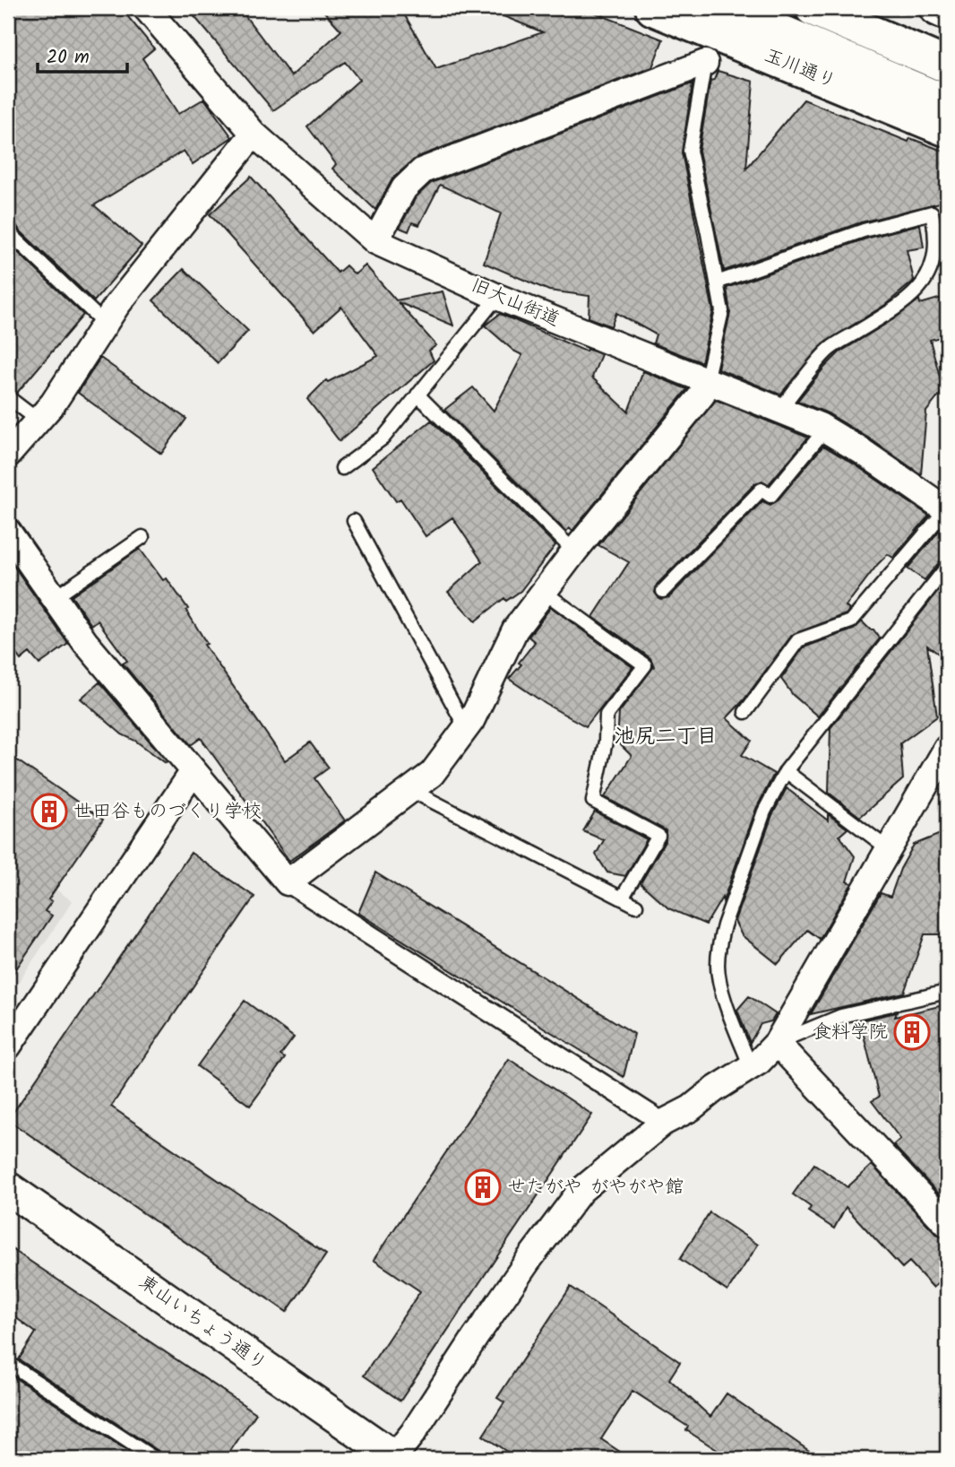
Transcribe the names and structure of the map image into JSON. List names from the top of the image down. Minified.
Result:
{"streets":{"highway":["玉川通り"],"street":["旧大山街道","東山いちょう通り"]},"districts":["池尻二丁目"],"places":{"building":["世田谷ものづくり学校","食料学院","せたがや がやがや館"]},"scale_bar":"20 m"}
